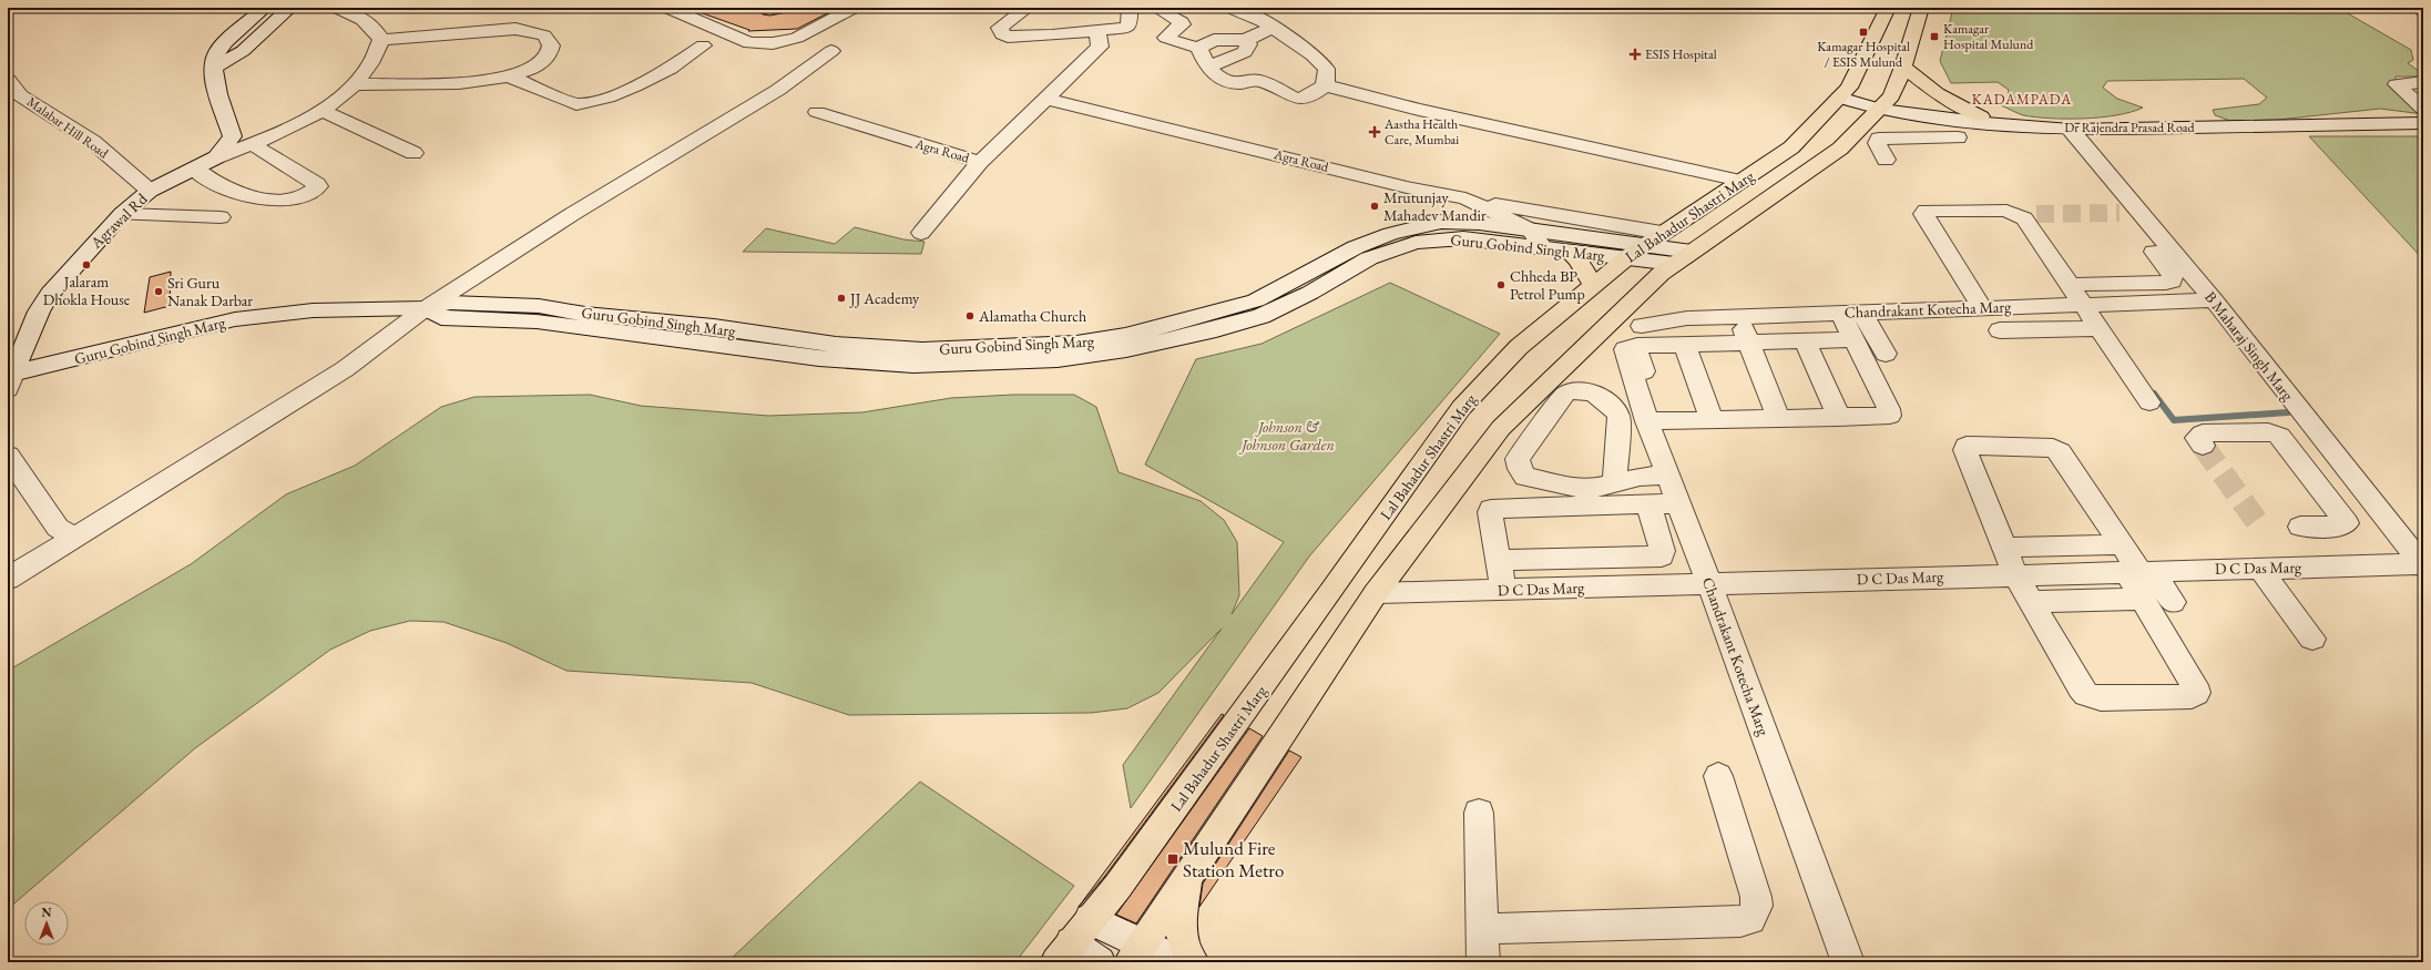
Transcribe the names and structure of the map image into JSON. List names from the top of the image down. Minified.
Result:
{"streets":{"main road":["Lal Bahadur Shastri Marg"],"street":["Malabar Hill Road","Dr Rajendra Prasad Road","Agra Road","Agrawal Rd","Guru Gobind Singh Marg","Chandrakant Kotecha Marg","B Maharaj Singh Marg","D C Das Marg"]},"crossings":[["Malabar Hill Road","Agrawal Rd"],["Dr Rajendra Prasad Road","Lal Bahadur Shastri Marg"],["Dr Rajendra Prasad Road","B Maharaj Singh Marg"],["Agra Road","Guru Gobind Singh Marg"],["Lal Bahadur Shastri Marg","Guru Gobind Singh Marg"],["Lal Bahadur Shastri Marg","D C Das Marg"],["Agrawal Rd","Guru Gobind Singh Marg"],["Chandrakant Kotecha Marg","B Maharaj Singh Marg"],["Chandrakant Kotecha Marg","D C Das Marg"],["B Maharaj Singh Marg","D C Das Marg"]],"districts":["KADAMPADA"],"parks":["Johnson & Johnson Garden"],"places":{"transit":["Kamagar Hospital / ESIS Mulund","Kamagar Hospital Mulund","Mulund Fire Station Metro"],"health":["ESIS Hospital","Aastha Health Care, Mumbai"],"other":["Mrutunjay Mahadev Mandir","Jalaram Dhokla House","Chheda BP Petrol Pump","Sri Guru Nanak Darbar","JJ Academy","Alamatha Church"]},"north":"top"}
